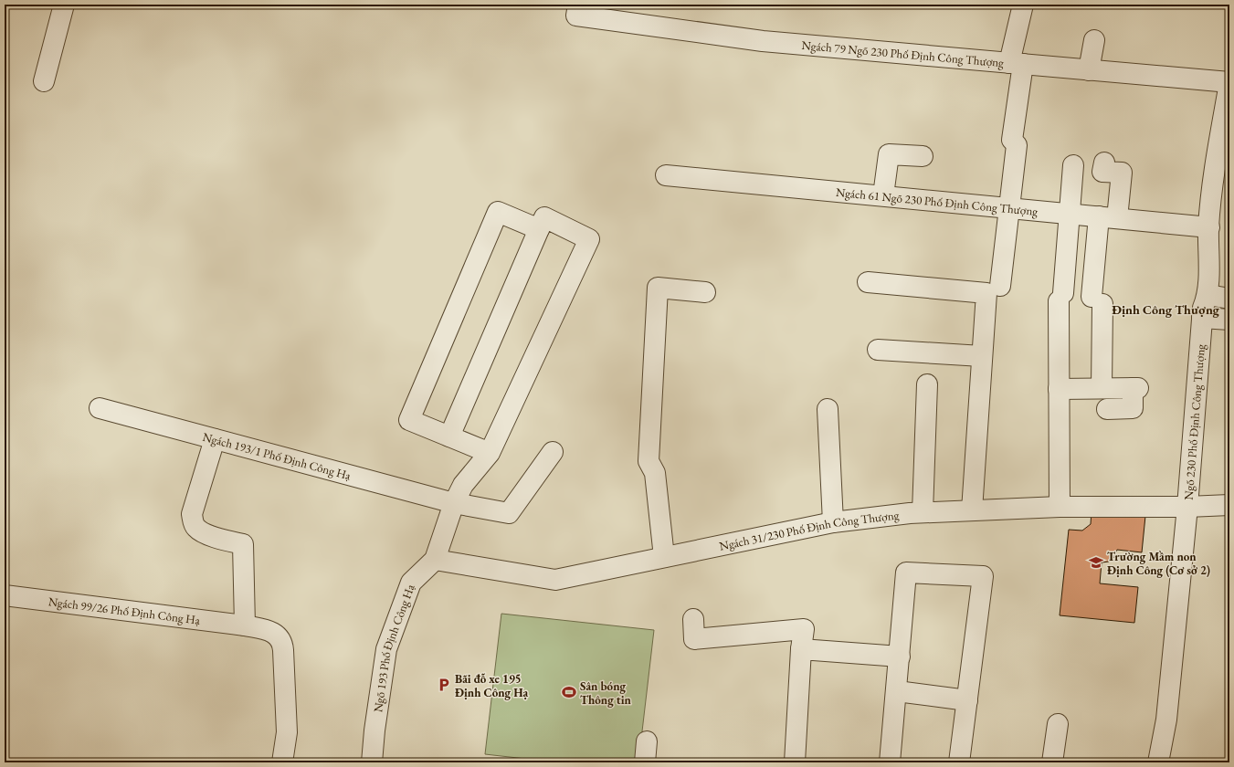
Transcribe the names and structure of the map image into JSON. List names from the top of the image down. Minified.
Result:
{"streets":{"street":["Ngách 79 Ngõ 230 Phố Định Công Thượng","Ngách 61 Ngõ 230 Phố Định Công Thượng","Ngõ 230 Phố Định Công Thượng","Ngách 193/1 Phố Định Công Hạ","Ngách 31/230 Phố Định Công Thượng","Ngách 99/26 Phố Định Công Hạ","Ngõ 193 Phố Định Công Hạ"]},"crossings":[["Ngách 79 Ngõ 230 Phố Định Công Thượng","Ngõ 230 Phố Định Công Thượng"],["Ngách 61 Ngõ 230 Phố Định Công Thượng","Ngõ 230 Phố Định Công Thượng"],["Ngõ 230 Phố Định Công Thượng","Ngách 31/230 Phố Định Công Thượng"],["Ngách 193/1 Phố Định Công Hạ","Ngõ 193 Phố Định Công Hạ"],["Ngách 31/230 Phố Định Công Thượng","Ngõ 193 Phố Định Công Hạ"]],"districts":["Định Công Thượng"],"places":{"school or university":["Trường Mầm non Định Công (Cơ sở 2)"],"parking":["Bãi đỗ xe 195 Định Công Hạ"],"sports":["Sân bóng Thông tin"]}}
